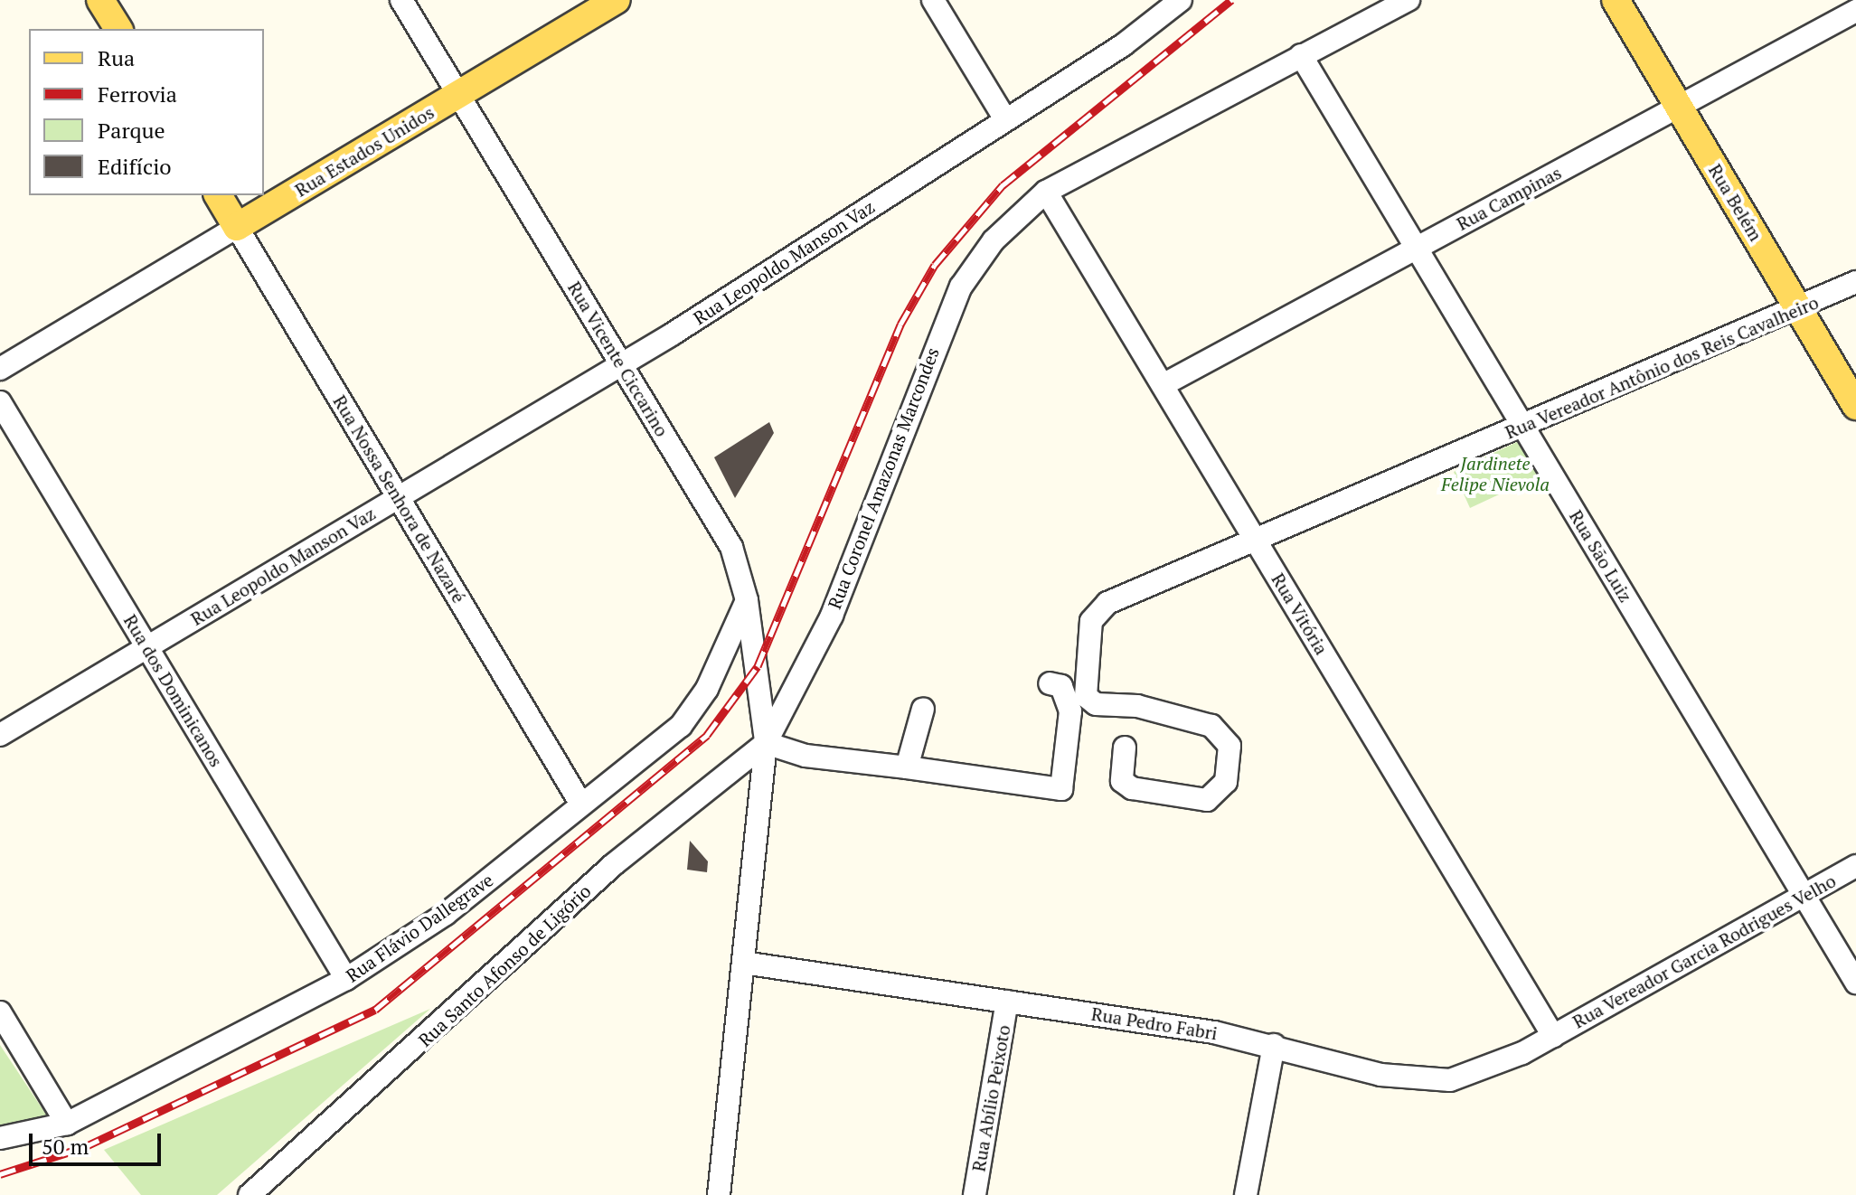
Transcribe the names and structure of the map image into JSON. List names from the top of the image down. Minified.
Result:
{"streets":{"main road":["Rua Estados Unidos","Rua Belém","Rua Nossa Senhora de Nazaré"],"street":["Rua Campinas","Rua Leopoldo Manson Vaz","Rua Vicente Ciccarino","Rua Vereador Antônio dos Reis Cavalheiro","Rua Coronel Amazonas Marcondes","Rua São Luiz","Rua Vitória","Rua dos Dominicanos","Rua Flávio Dallegrave","Rua Vereador Garcia Rodrigues Velho","Rua Santo Afonso de Ligório","Rua Pedro Fabri","Rua Abílio Peixoto"]},"crossings":[["Rua Estados Unidos","Rua Vicente Ciccarino"],["Rua Estados Unidos","Rua Nossa Senhora de Nazaré"],["Rua Campinas","Rua Belém"],["Rua Campinas","Rua São Luiz"],["Rua Campinas","Rua Vitória"],["Rua Belém","Rua Vereador Antônio dos Reis Cavalheiro"],["Rua Leopoldo Manson Vaz","Rua Vicente Ciccarino"],["Rua Leopoldo Manson Vaz","Rua Nossa Senhora de Nazaré"],["Rua Leopoldo Manson Vaz","Rua dos Dominicanos"],["Rua Vicente Ciccarino","Rua Coronel Amazonas Marcondes"],["Rua Vicente Ciccarino","Rua Flávio Dallegrave"],["Rua Vicente Ciccarino","Rua Santo Afonso de Ligório"],["Rua Vereador Antônio dos Reis Cavalheiro","Rua São Luiz"],["Rua Vereador Antônio dos Reis Cavalheiro","Rua Vitória"],["Rua Coronel Amazonas Marcondes","Rua São Luiz"],["Rua Coronel Amazonas Marcondes","Rua Vitória"],["Rua Coronel Amazonas Marcondes","Rua Santo Afonso de Ligório"],["Rua Coronel Amazonas Marcondes","Rua Pedro Fabri"],["Rua Nossa Senhora de Nazaré","Rua Flávio Dallegrave"],["Rua São Luiz","Rua Vereador Garcia Rodrigues Velho"],["Rua Vitória","Rua Vereador Garcia Rodrigues Velho"],["Rua Vitória","Rua Pedro Fabri"],["Rua dos Dominicanos","Rua Flávio Dallegrave"],["Rua Vereador Garcia Rodrigues Velho","Rua Pedro Fabri"],["Rua Pedro Fabri","Rua Abílio Peixoto"]],"parks":["Jardinete Felipe Nievola"],"legend":["Rua","Ferrovia","Parque","Edifício"],"scale_bar":"50 m"}
